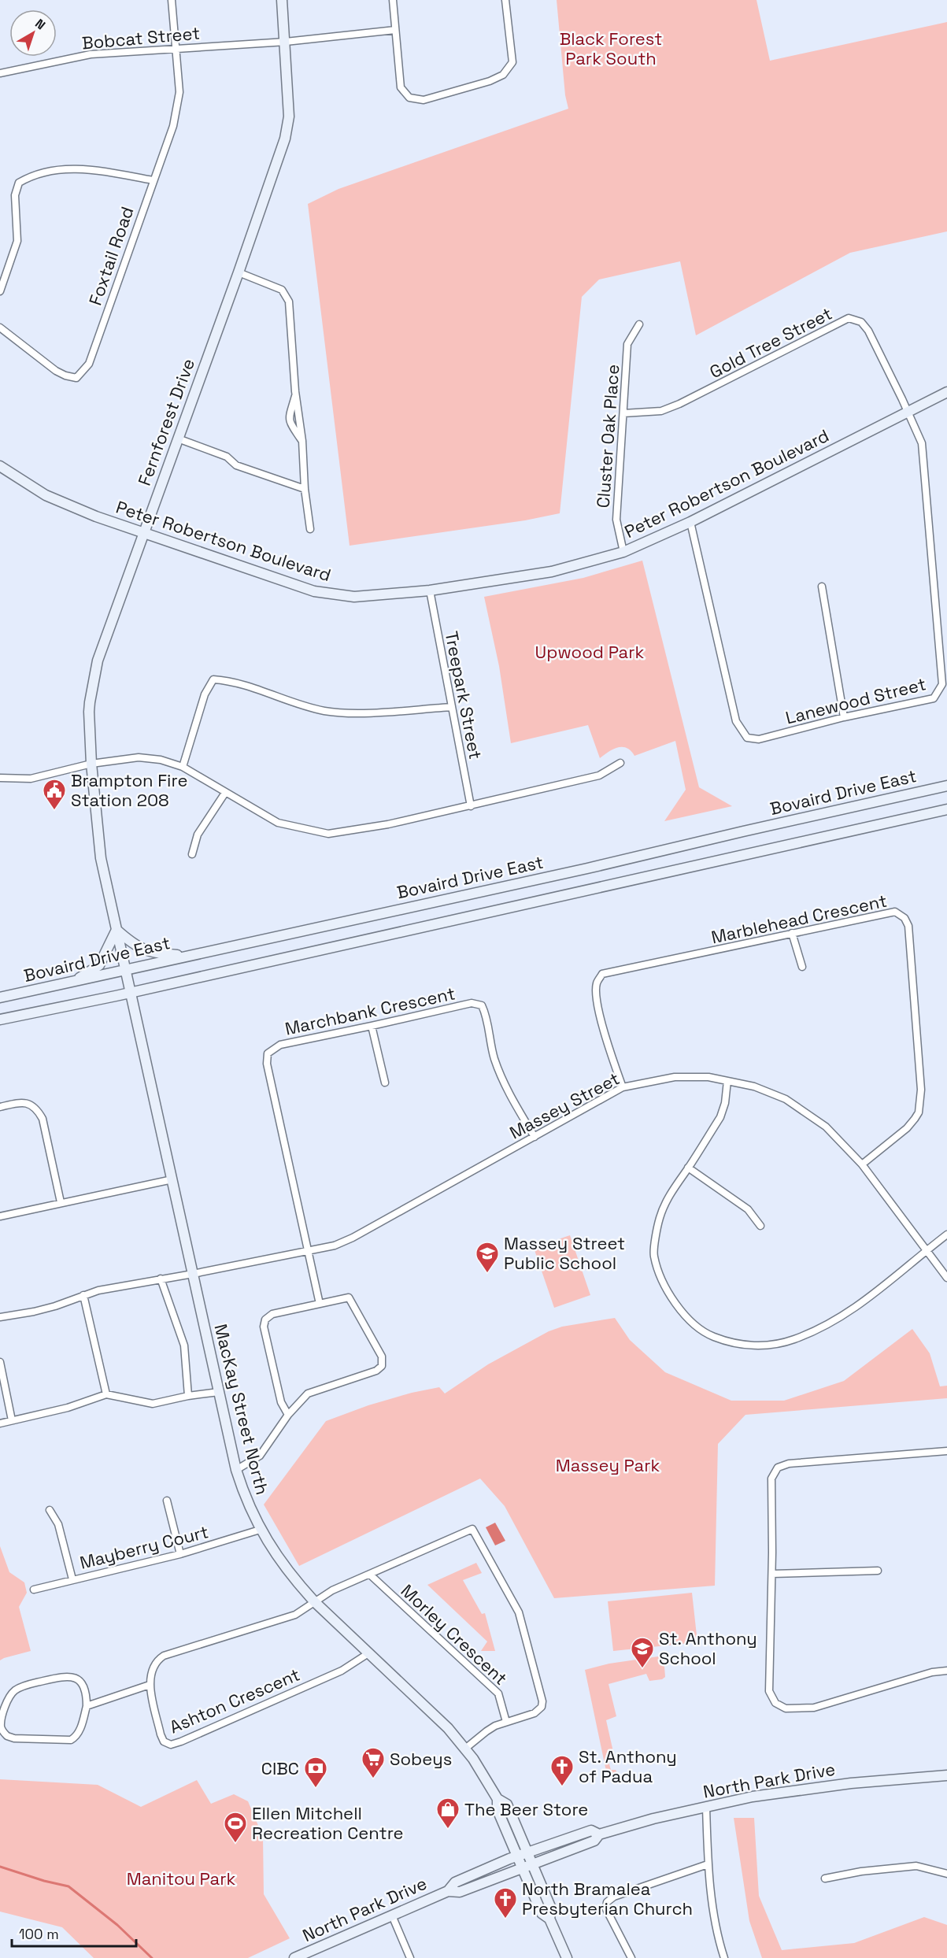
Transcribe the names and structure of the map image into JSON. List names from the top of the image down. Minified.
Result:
{"streets":{"street":["Bobcat Street","Foxtail Road","Gold Tree Street","Fernforest Drive","Cluster Oak Place","Peter Robertson Boulevard","Treepark Street","Lanewood Street","Bovaird Drive East","Marblehead Crescent","Marchbank Crescent","Massey Street","MacKay Street North","Mayberry Court","Morley Crescent","Ashton Crescent","North Park Drive"]},"crossings":[["Bobcat Street","Foxtail Road"],["Bobcat Street","Fernforest Drive"],["Gold Tree Street","Cluster Oak Place"],["Gold Tree Street","Peter Robertson Boulevard"],["Gold Tree Street","Lanewood Street"],["Fernforest Drive","Peter Robertson Boulevard"],["Fernforest Drive","Bovaird Drive East"],["Fernforest Drive","MacKay Street North"],["Cluster Oak Place","Peter Robertson Boulevard"],["Peter Robertson Boulevard","Treepark Street"],["Peter Robertson Boulevard","Lanewood Street"],["Bovaird Drive East","MacKay Street North"],["Marblehead Crescent","Massey Street"],["Marchbank Crescent","Massey Street"],["Massey Street","MacKay Street North"],["MacKay Street North","Mayberry Court"],["MacKay Street North","Morley Crescent"],["MacKay Street North","Ashton Crescent"],["MacKay Street North","North Park Drive"],["Morley Crescent","Ashton Crescent"]],"parks":["Black Forest Park South","Upwood Park","Massey Park","Manitou Park"],"places":{"public building":["Brampton Fire Station 208"],"school or university":["Massey Street Public School","St. Anthony School"],"supermarket":["Sobeys"],"church":["St. Anthony of Padua","North Bramalea Presbyterian Church"],"bank":["CIBC"],"shop":["The Beer Store"],"sports":["Ellen Mitchell Recreation Centre"]},"scale_bar":"100 m","north":"top right"}
